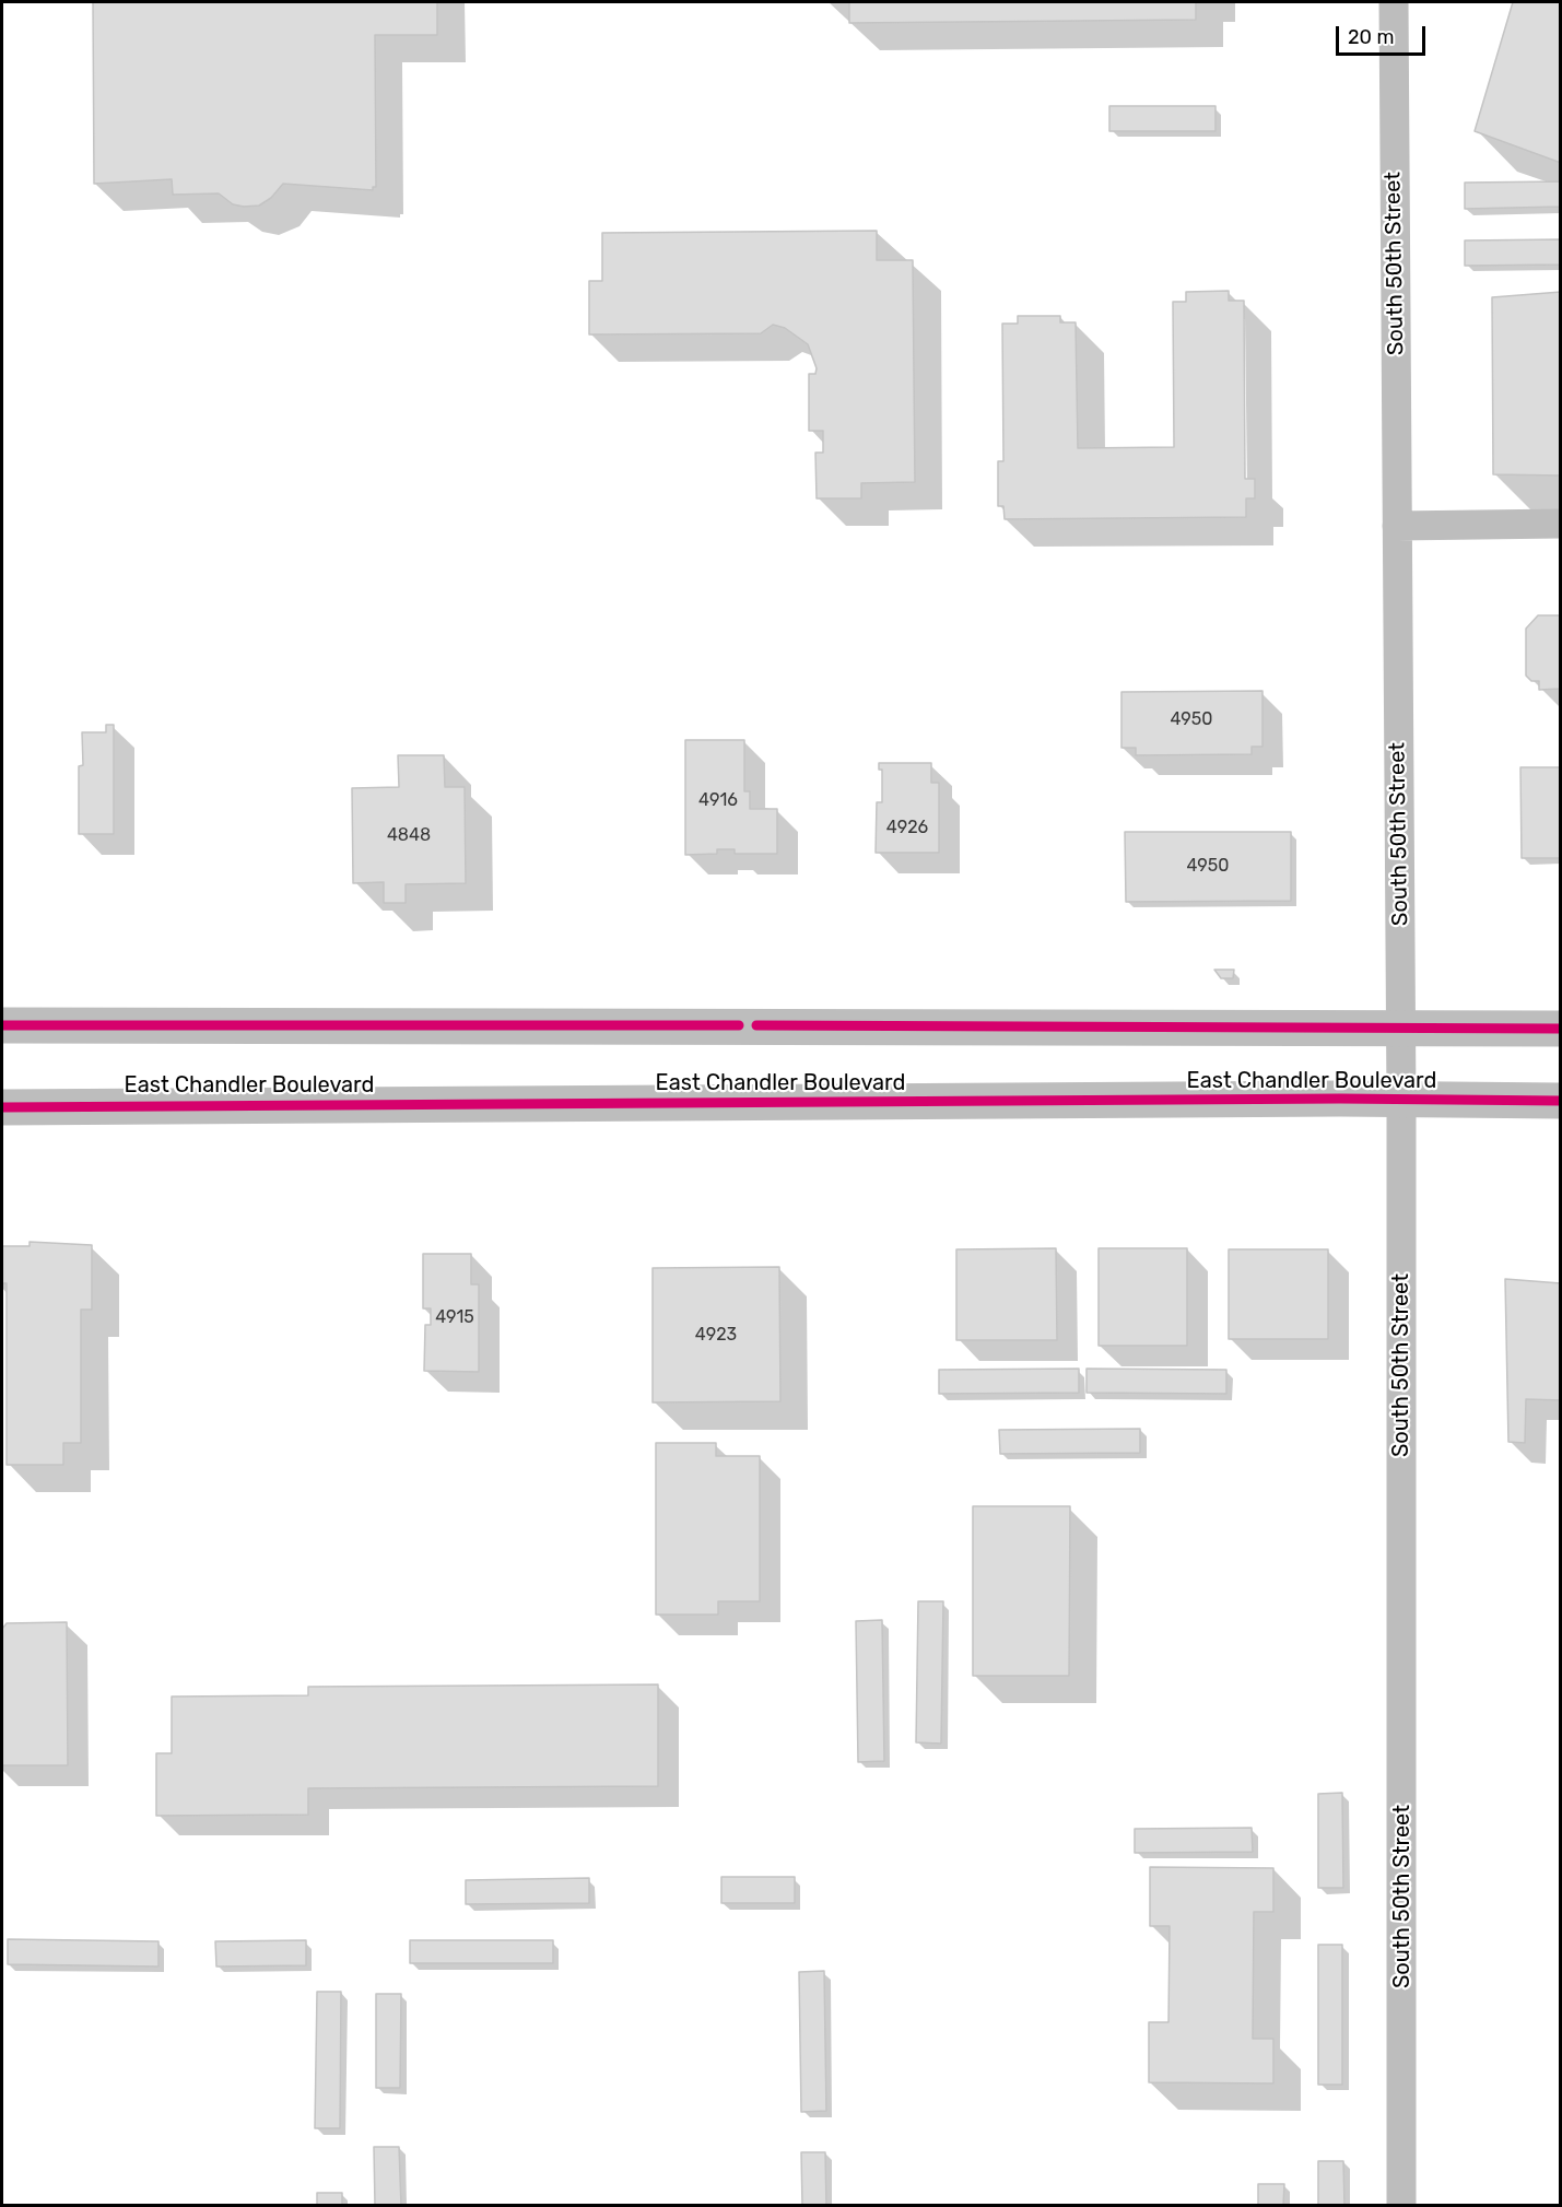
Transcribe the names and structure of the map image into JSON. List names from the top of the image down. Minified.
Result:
{"streets":{"main road":["East Chandler Boulevard"],"street":["South 50th Street"]},"crossings":[["South 50th Street","East Chandler Boulevard"]],"house_numbers":["4950","4916","4926","4848","4950","4915","4923"],"scale_bar":"20 m"}
